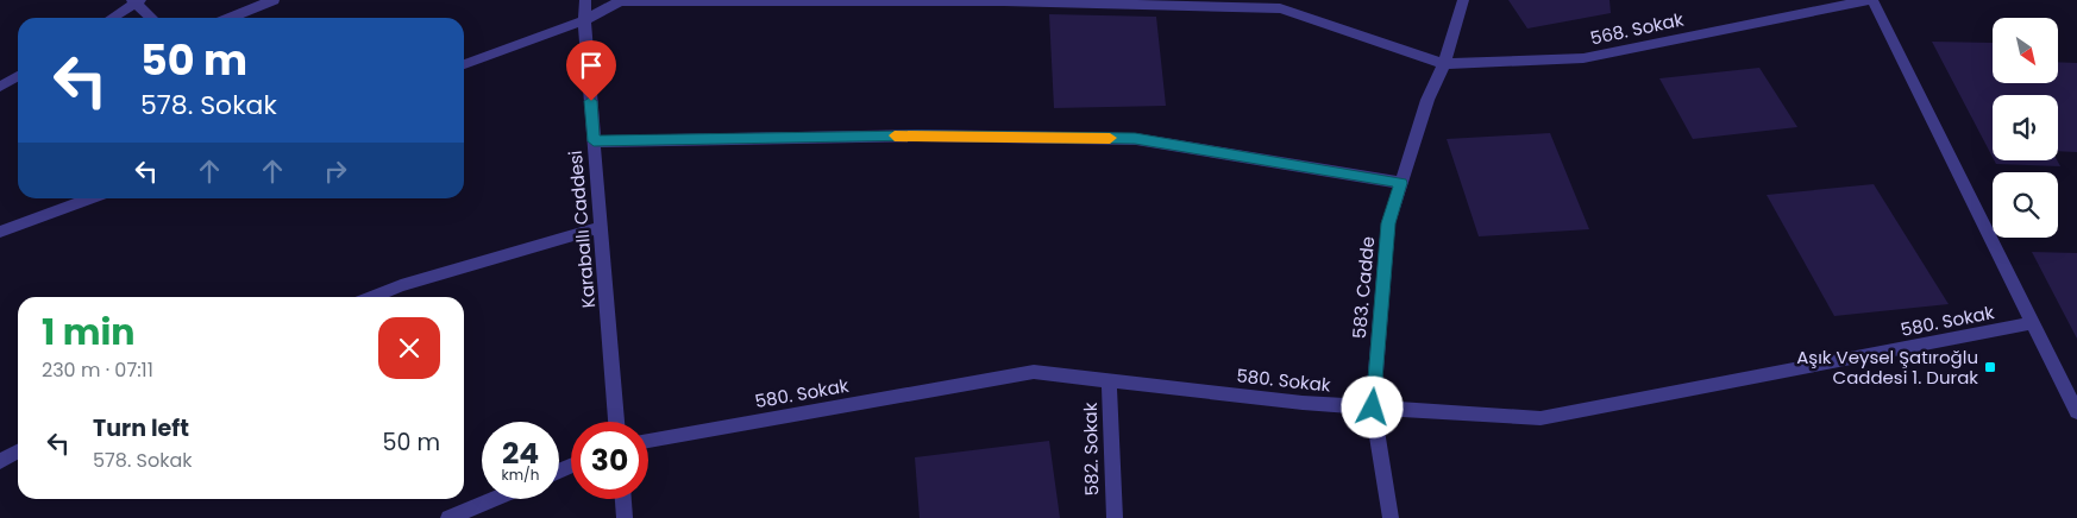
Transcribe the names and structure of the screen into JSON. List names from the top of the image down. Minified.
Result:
{"streets":{"street":["568. Sokak","Karaballı Caddesi","583. Cadde","580. Sokak","582. Sokak"]},"crossings":[["568. Sokak","583. Cadde"],["583. Cadde","580. Sokak"],["580. Sokak","582. Sokak"]],"places":{"transit":["Aşık Veysel Şatıroğlu Caddesi 1. Durak"]},"north":"bottom right","page":{"turn":["50 m","578. Sokak"],"heading":["1 min","230 m · 07:11"],"list":[{"name":"Turn left","note":"578. Sokak","value":"50 m"}],"speed":"24 km/h","limit":"30"}}
